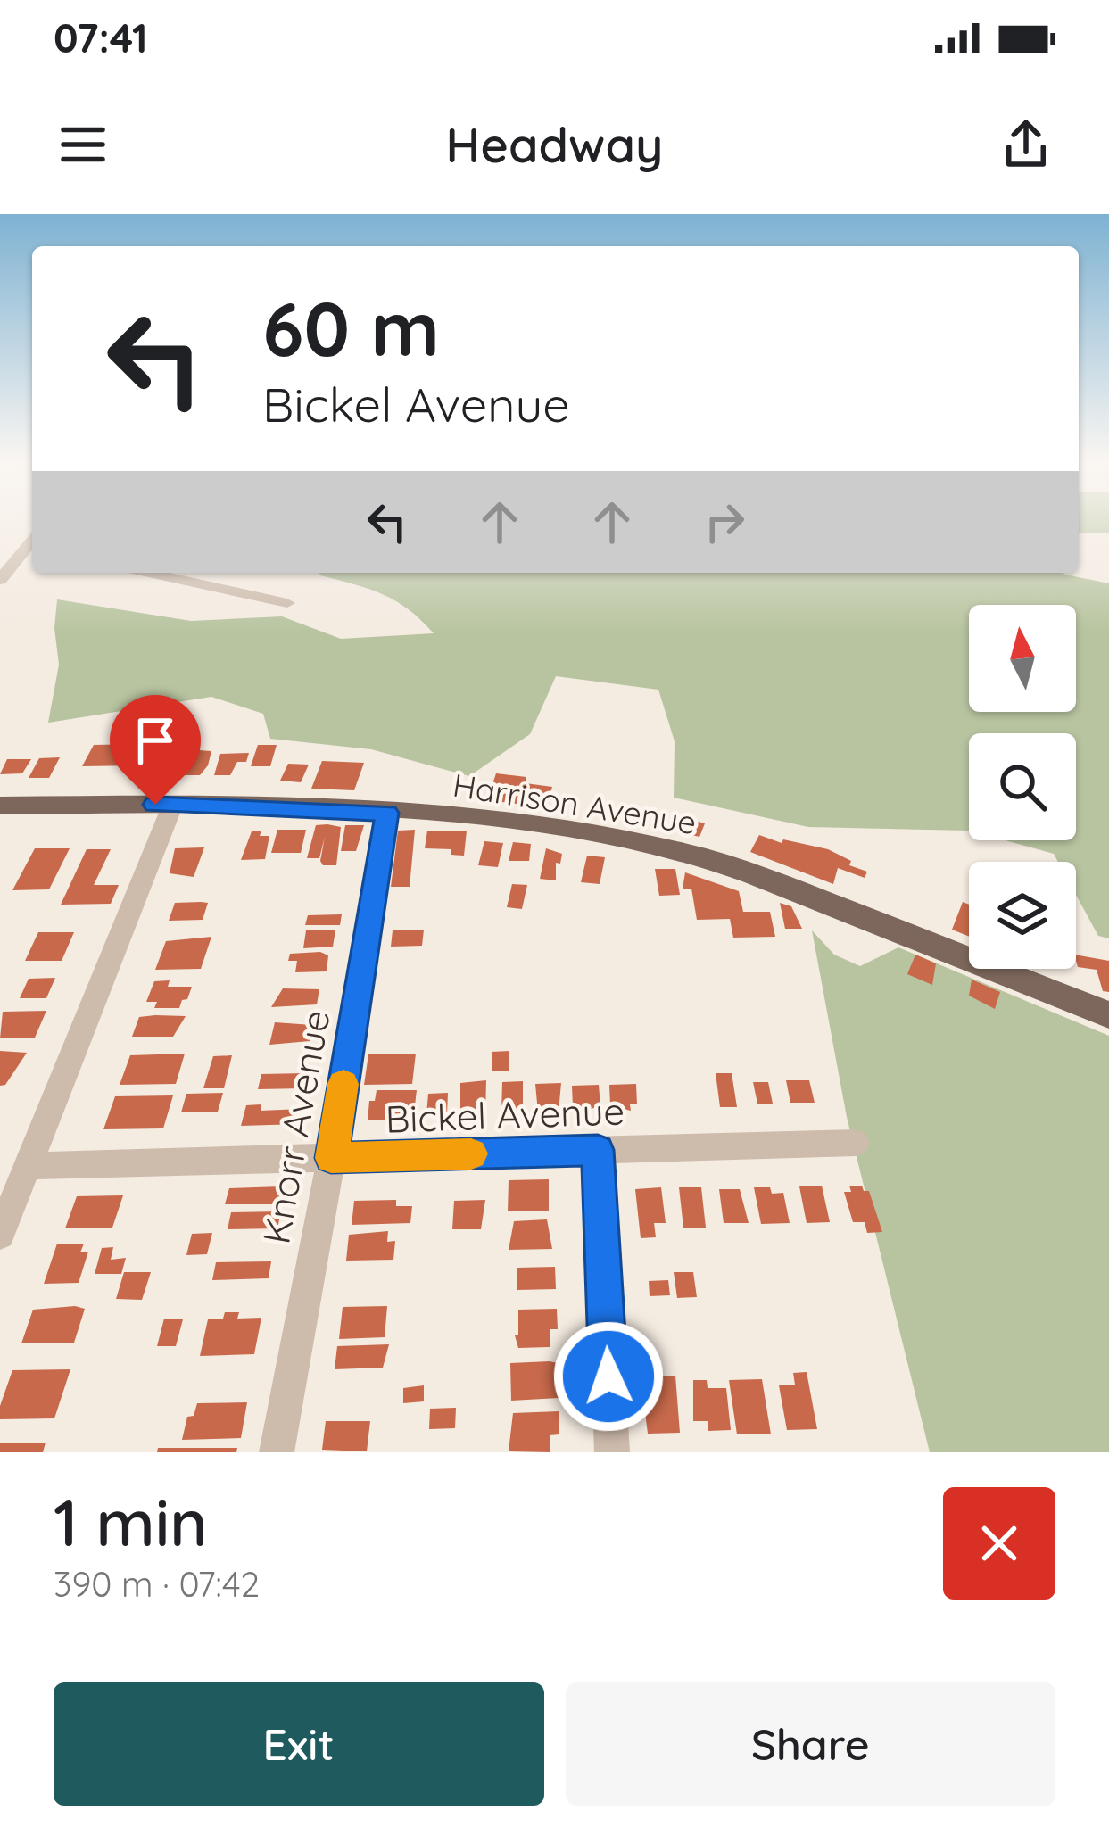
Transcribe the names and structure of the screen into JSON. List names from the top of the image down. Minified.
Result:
{"streets":{"main road":["Harrison Avenue"],"street":["Bickel Avenue","Knorr Avenue"]},"crossings":[["Harrison Avenue","Knorr Avenue"],["Bickel Avenue","Knorr Avenue"]],"north":"top","page":{"status":"07:41","header":"Headway","turn":["60 m","Bickel Avenue"],"heading":["1 min","390 m · 07:42"],"buttons":["Exit","Share"]}}
